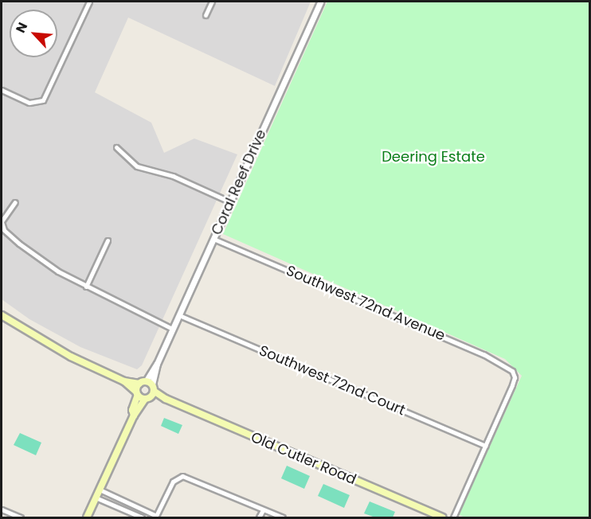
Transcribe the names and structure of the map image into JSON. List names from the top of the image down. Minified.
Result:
{"streets":{"main road":["Old Cutler Road"],"street":["Coral Reef Drive","Southwest 72nd Avenue","Southwest 72nd Court"]},"crossings":[["Coral Reef Drive","Southwest 72nd Avenue"],["Coral Reef Drive","Southwest 72nd Court"],["Coral Reef Drive","Old Cutler Road"],["Southwest 72nd Avenue","Southwest 72nd Court"]],"parks":["Deering Estate"],"north":"top left"}
